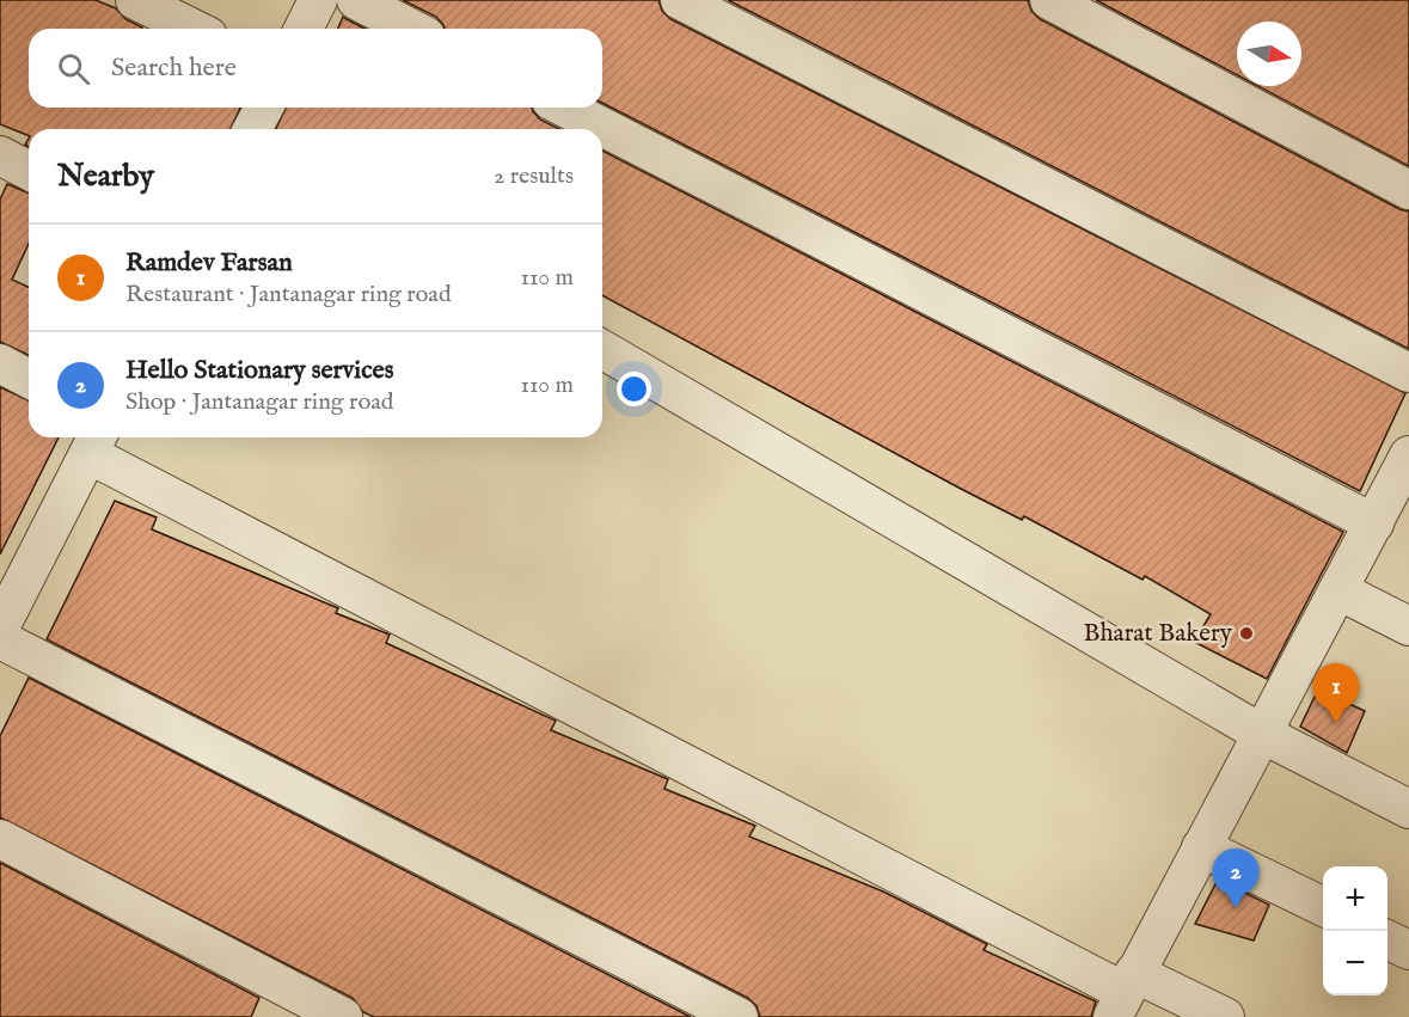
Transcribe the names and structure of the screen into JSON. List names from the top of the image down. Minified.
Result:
{"places":["Bharat Bakery"],"north":"right","page":{"search":"Search here","heading":["Nearby","2 results"],"list":[{"mark":"1","name":"Ramdev Farsan","note":"Restaurant · Jantanagar ring road","value":"110 m"},{"mark":"2","name":"Hello Stationary services","note":"Shop · Jantanagar ring road","value":"110 m"}],"pins":["1","2"],"map_buttons":["+","−"]}}
